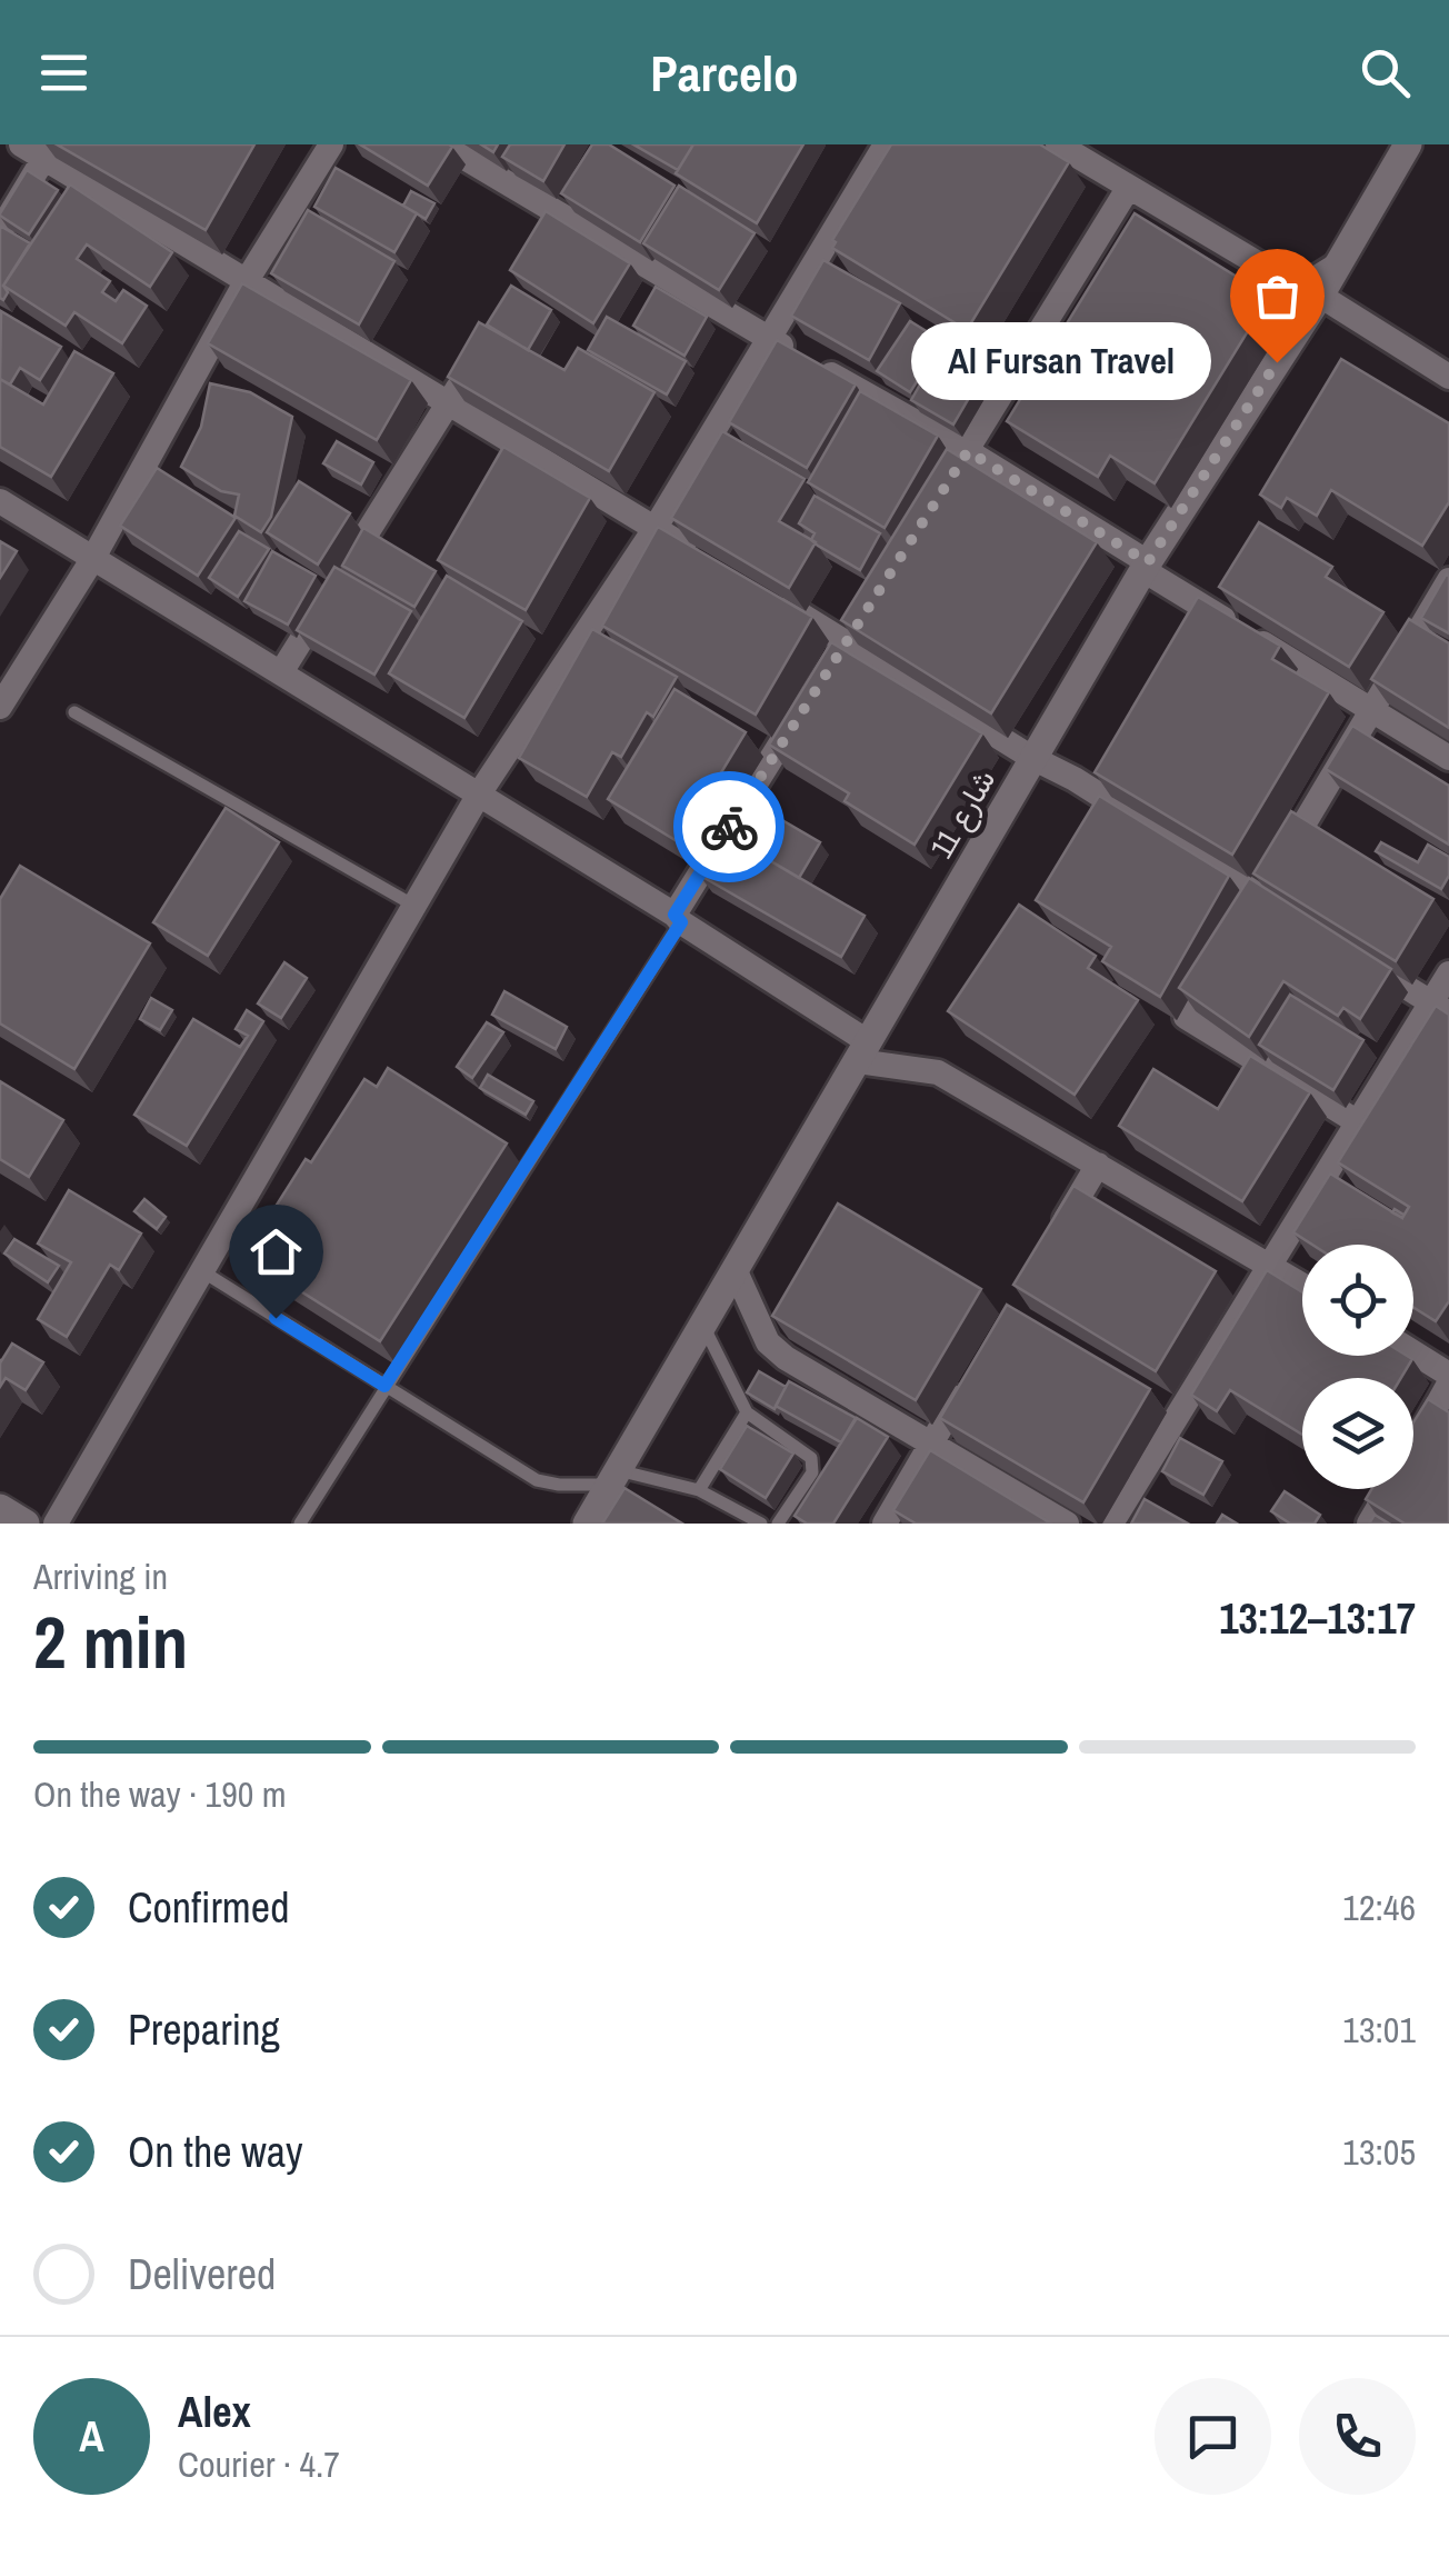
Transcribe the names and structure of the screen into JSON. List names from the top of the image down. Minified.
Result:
{"streets":{"street":["شارع 11"]},"places":["Al Fursan Travel"],"page":{"header":"Parcelo","bubble":"Al Fursan Travel","heading":["2 min","Arriving in","13:12–13:17"],"panel":["Alex","Courier · 4.7"],"bar":"On the way · 190 m","list":[["Confirmed","12:46"],["Preparing","13:01"],["On the way","13:05"],"Delivered"],"round":"A"}}
